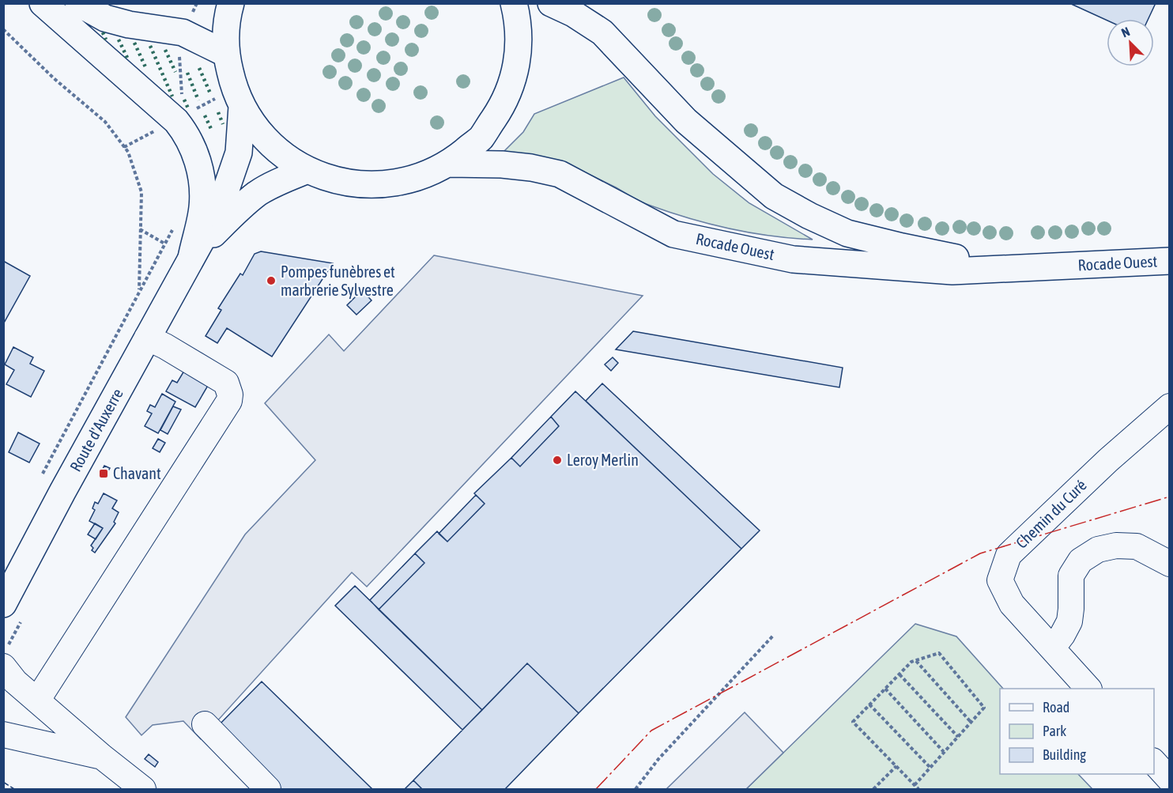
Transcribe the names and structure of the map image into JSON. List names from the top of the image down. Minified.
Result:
{"streets":{"main road":["Rocade Ouest","Route d'Auxerre"],"street":["Chemin du Curé"]},"places":{"other":["Pompes funèbres et marbrerie Sylvestre","Leroy Merlin"],"transit":["Chavant"]},"legend":["Road","Park","Building"],"north":"top left"}
